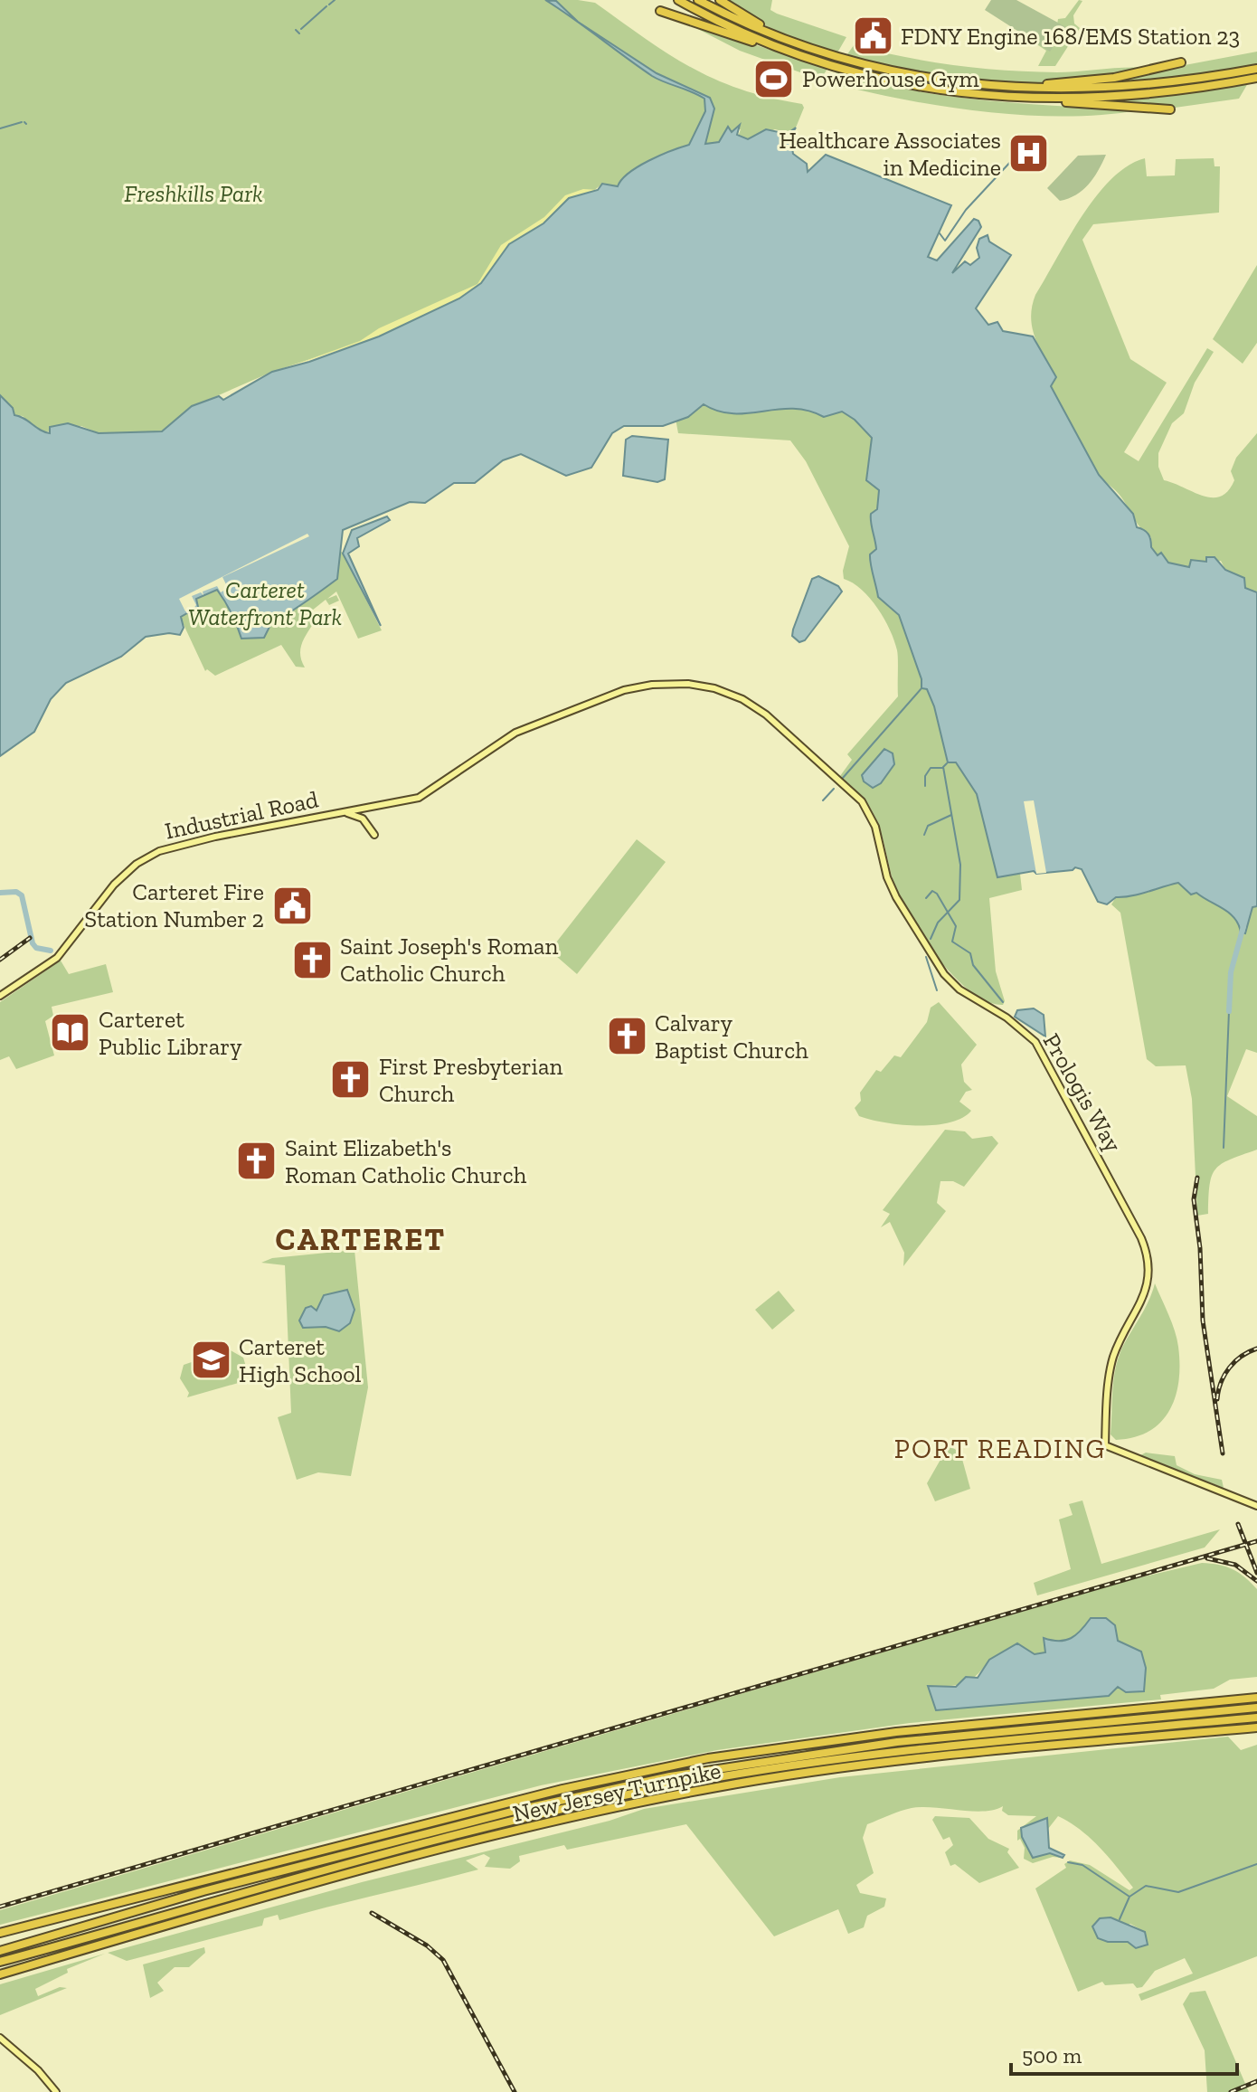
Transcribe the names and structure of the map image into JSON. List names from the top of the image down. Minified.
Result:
{"streets":{"highway":["New Jersey Turnpike"],"main road":["Industrial Road","Prologis Way"]},"crossings":[["Industrial Road","Prologis Way"]],"districts":["CARTERET","PORT READING"],"parks":["Freshkills Park","Carteret Waterfront Park"],"places":{"public building":["FDNY Engine 168/EMS Station 23","Carteret Fire Station Number 2"],"sports":["Powerhouse Gym"],"hospital":["Healthcare Associates in Medicine"],"church":["Saint Joseph's Roman Catholic Church","Calvary Baptist Church","First Presbyterian Church","Saint Elizabeth's Roman Catholic Church"],"library":["Carteret Public Library"],"school or university":["Carteret High School"]},"scale_bar":"500 m"}
